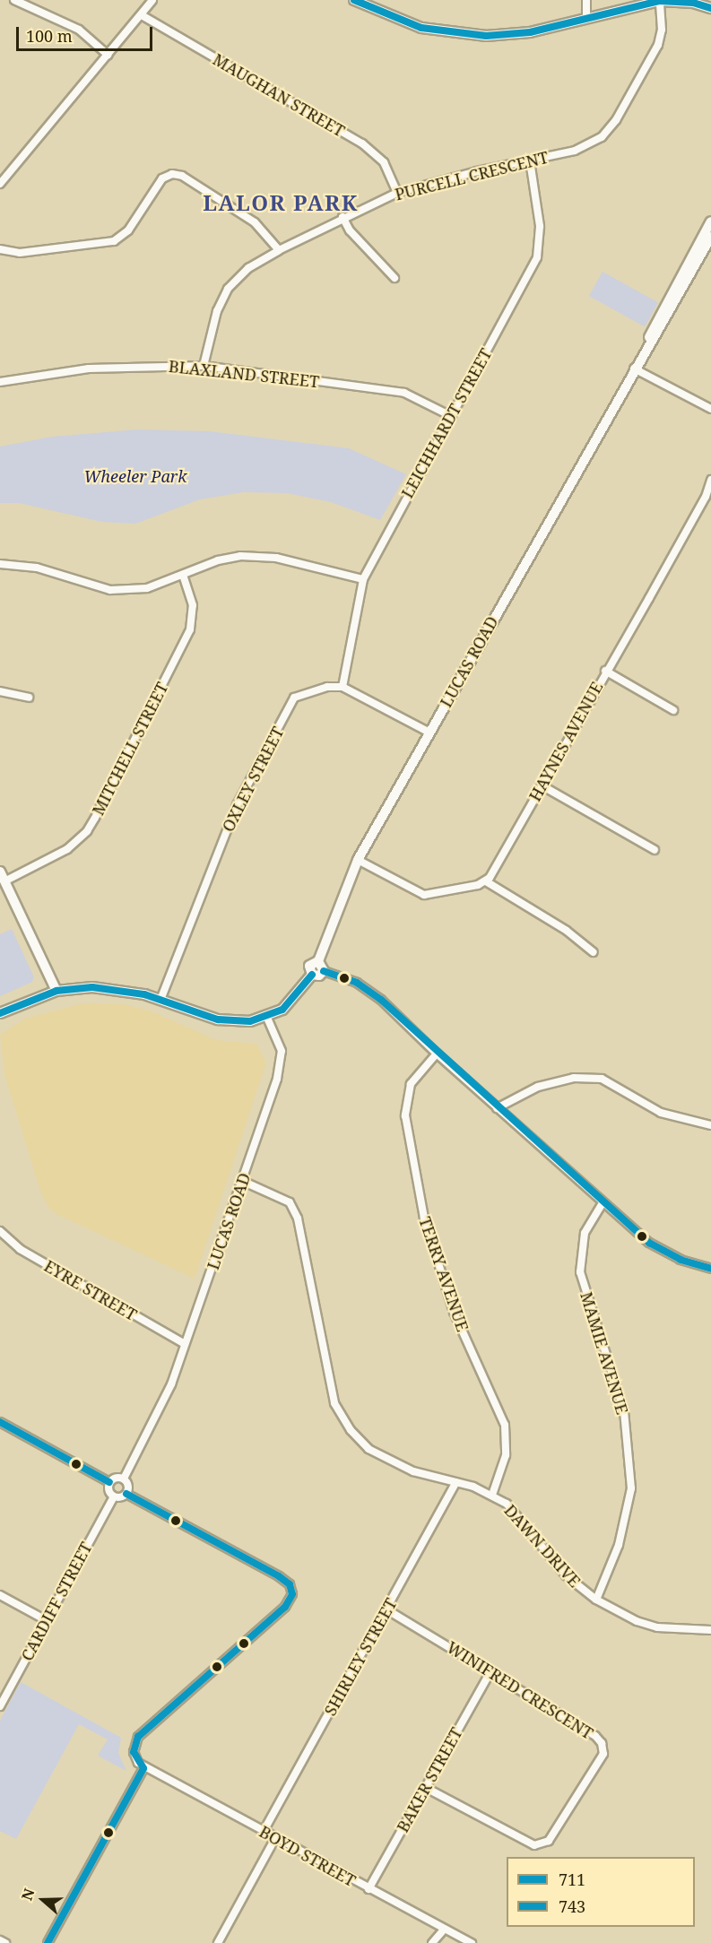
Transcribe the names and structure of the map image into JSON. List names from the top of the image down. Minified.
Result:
{"streets":{"street":["MAUGHAN STREET","PURCELL CRESCENT","BLAXLAND STREET","LEICHHARDT STREET","LUCAS ROAD","HAYNES AVENUE","MITCHELL STREET","OXLEY STREET","TERRY AVENUE","EYRE STREET","MAMIE AVENUE","DAWN DRIVE","CARDIFF STREET","SHIRLEY STREET","WINIFRED CRESCENT","BAKER STREET","BOYD STREET"]},"crossings":[["MAUGHAN STREET","PURCELL CRESCENT"],["PURCELL CRESCENT","BLAXLAND STREET"],["PURCELL CRESCENT","LEICHHARDT STREET"],["BLAXLAND STREET","LEICHHARDT STREET"],["LEICHHARDT STREET","OXLEY STREET"],["LUCAS ROAD","EYRE STREET"],["LUCAS ROAD","DAWN DRIVE"],["LUCAS ROAD","CARDIFF STREET"],["TERRY AVENUE","DAWN DRIVE"],["MAMIE AVENUE","DAWN DRIVE"],["DAWN DRIVE","SHIRLEY STREET"],["SHIRLEY STREET","WINIFRED CRESCENT"],["SHIRLEY STREET","BOYD STREET"],["WINIFRED CRESCENT","BAKER STREET"],["BAKER STREET","BOYD STREET"]],"districts":["LALOR PARK"],"parks":["Wheeler Park"],"lines":["transit line 711","transit line 743"],"legend":["711","743"],"scale_bar":"100 m","north":"left"}
